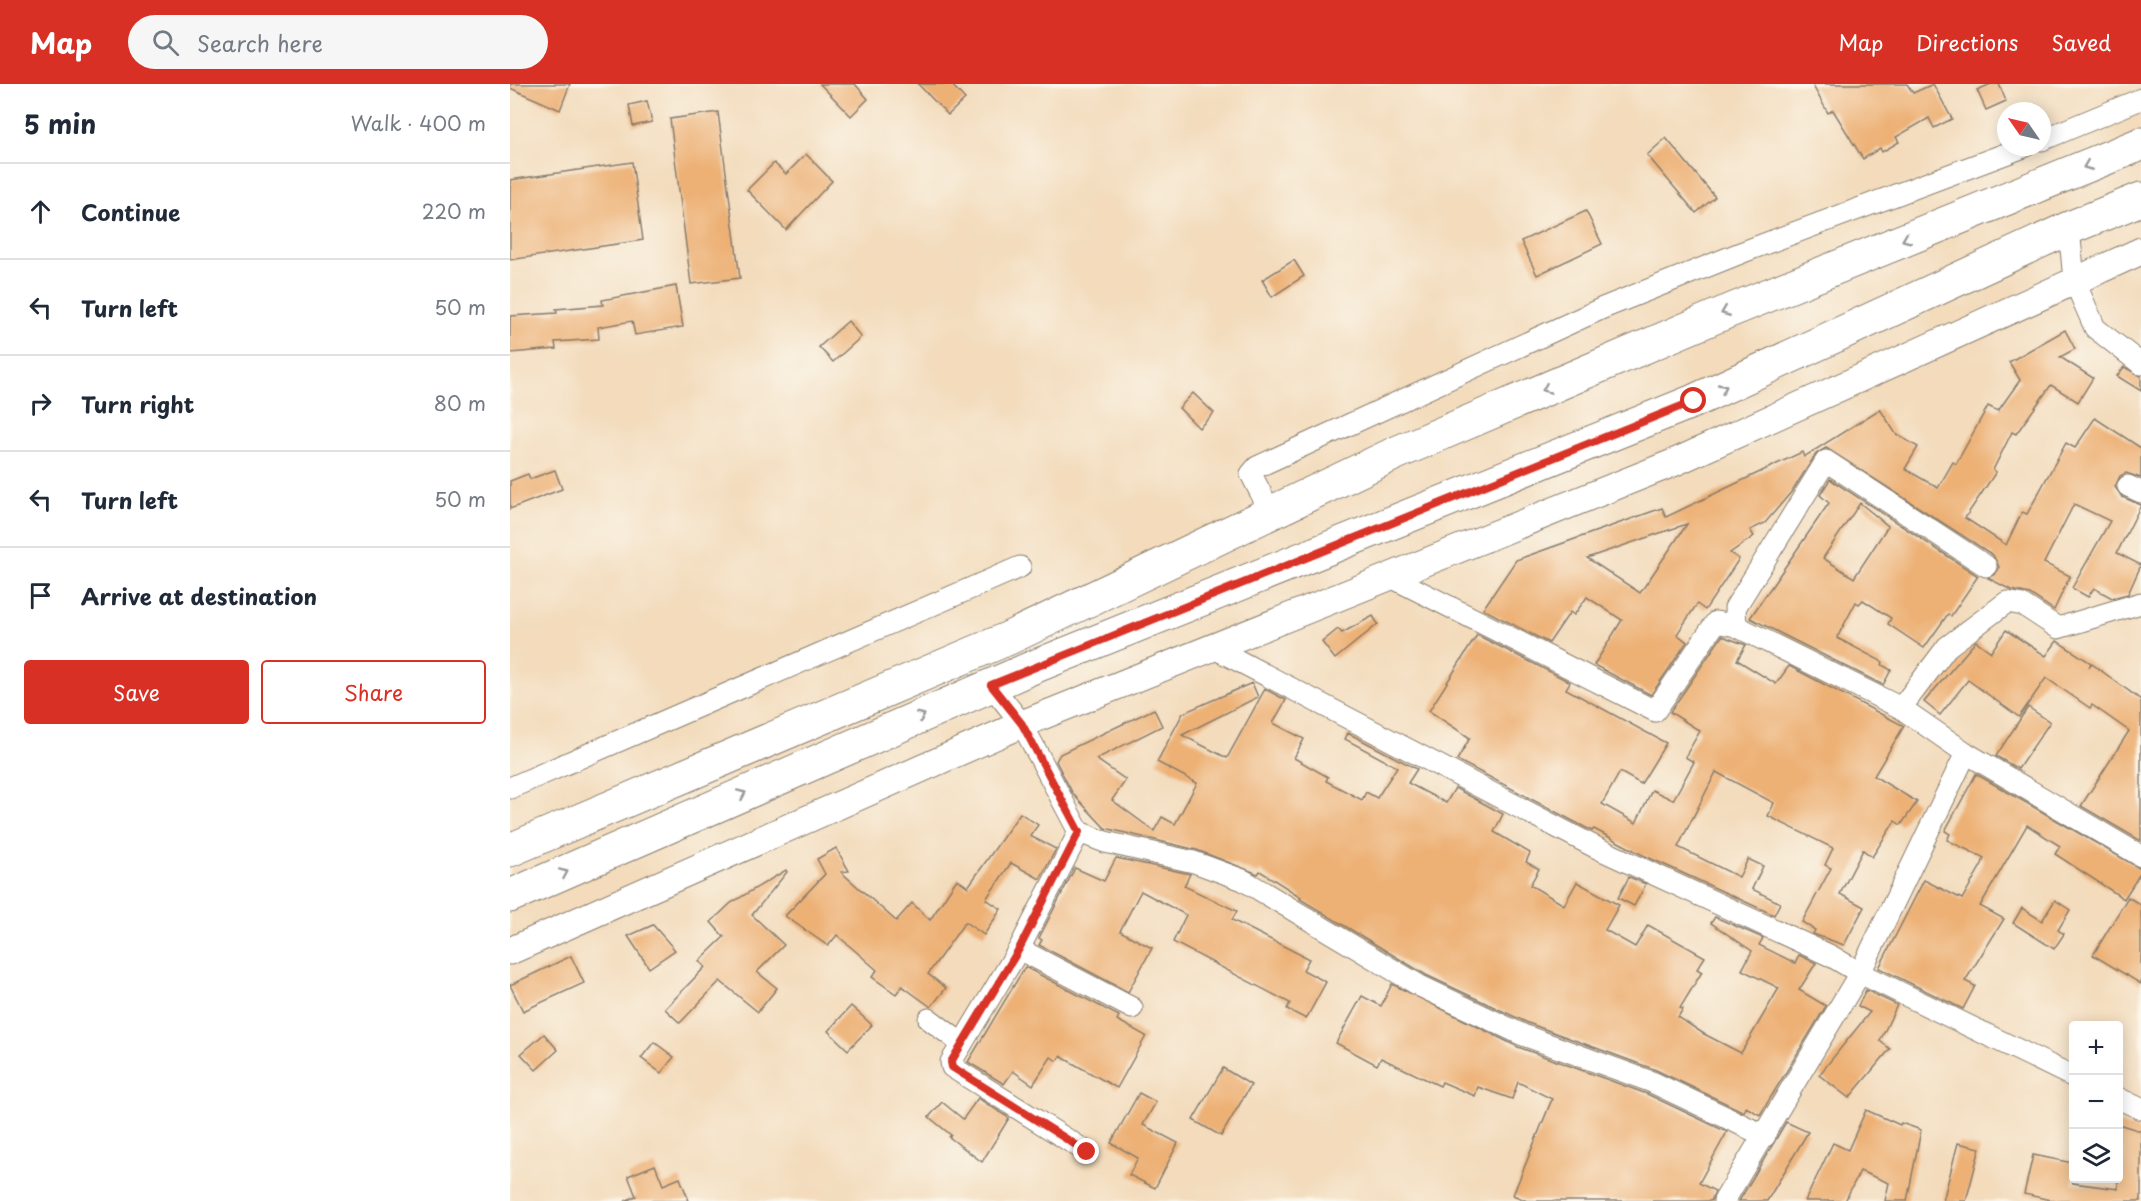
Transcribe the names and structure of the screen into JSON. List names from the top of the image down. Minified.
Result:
{"north":"top left","page":{"header":"Map","search":"Search here","nav":["Map","Directions","Saved"],"heading":["5 min","Walk · 400 m"],"list":[["Continue","220 m"],["Turn left","50 m"],["Turn right","80 m"],["Turn left","50 m"],"Arrive at destination"],"buttons":["Save","Share"],"map_buttons":["+","−"]}}
